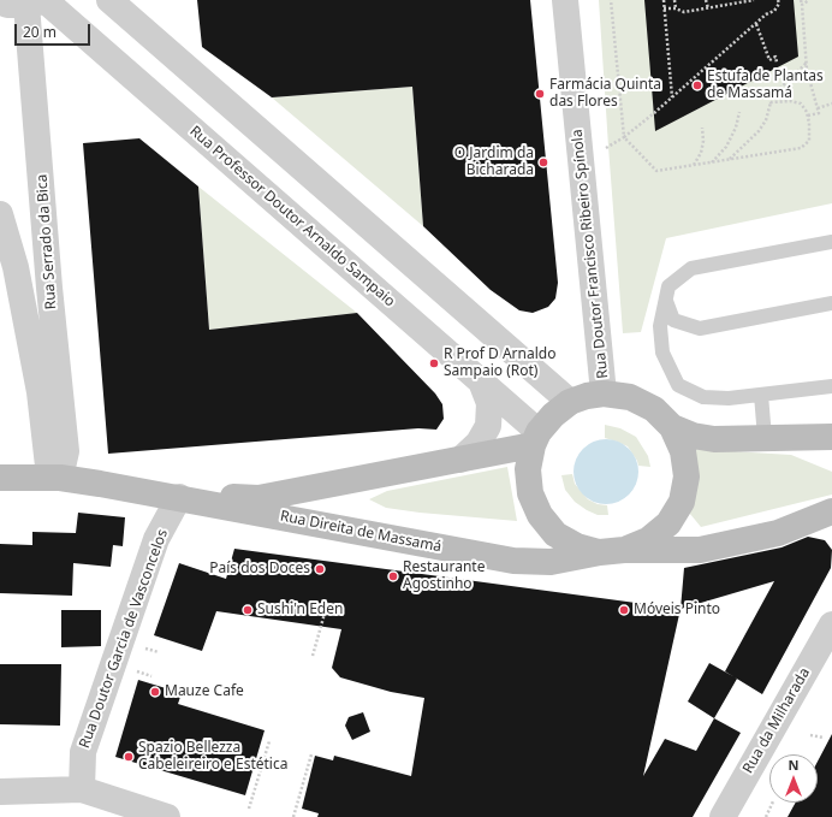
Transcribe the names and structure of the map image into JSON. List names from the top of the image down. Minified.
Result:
{"streets":{"main road":["Rua Direita de Massamá"],"street":["Rua Professor Doutor Arnaldo Sampaio","Rua Serrado da Bica","Rua Doutor Francisco Ribeiro Spínola","Rua Doutor Garcia de Vasconcelos","Rua da Milharada"]},"crossings":[["Rua Professor Doutor Arnaldo Sampaio","Rua Serrado da Bica"],["Rua Professor Doutor Arnaldo Sampaio","Rua Doutor Francisco Ribeiro Spínola"],["Rua Professor Doutor Arnaldo Sampaio","Rua Direita de Massamá"],["Rua Serrado da Bica","Rua Direita de Massamá"],["Rua Doutor Francisco Ribeiro Spínola","Rua Direita de Massamá"],["Rua Direita de Massamá","Rua Doutor Garcia de Vasconcelos"]],"places":["Estufa de Plantas de Massamá","Farmácia Quinta das Flores","O Jardim da Bicharada","R Prof D Arnaldo Sampaio (Rot)","País dos Doces","Restaurante Agostinho","Sushi'n Eden","Móveis Pinto","Mauze Cafe","Spazio Bellezza Cabeleireiro e Estética"],"scale_bar":"20 m","north":"top"}
